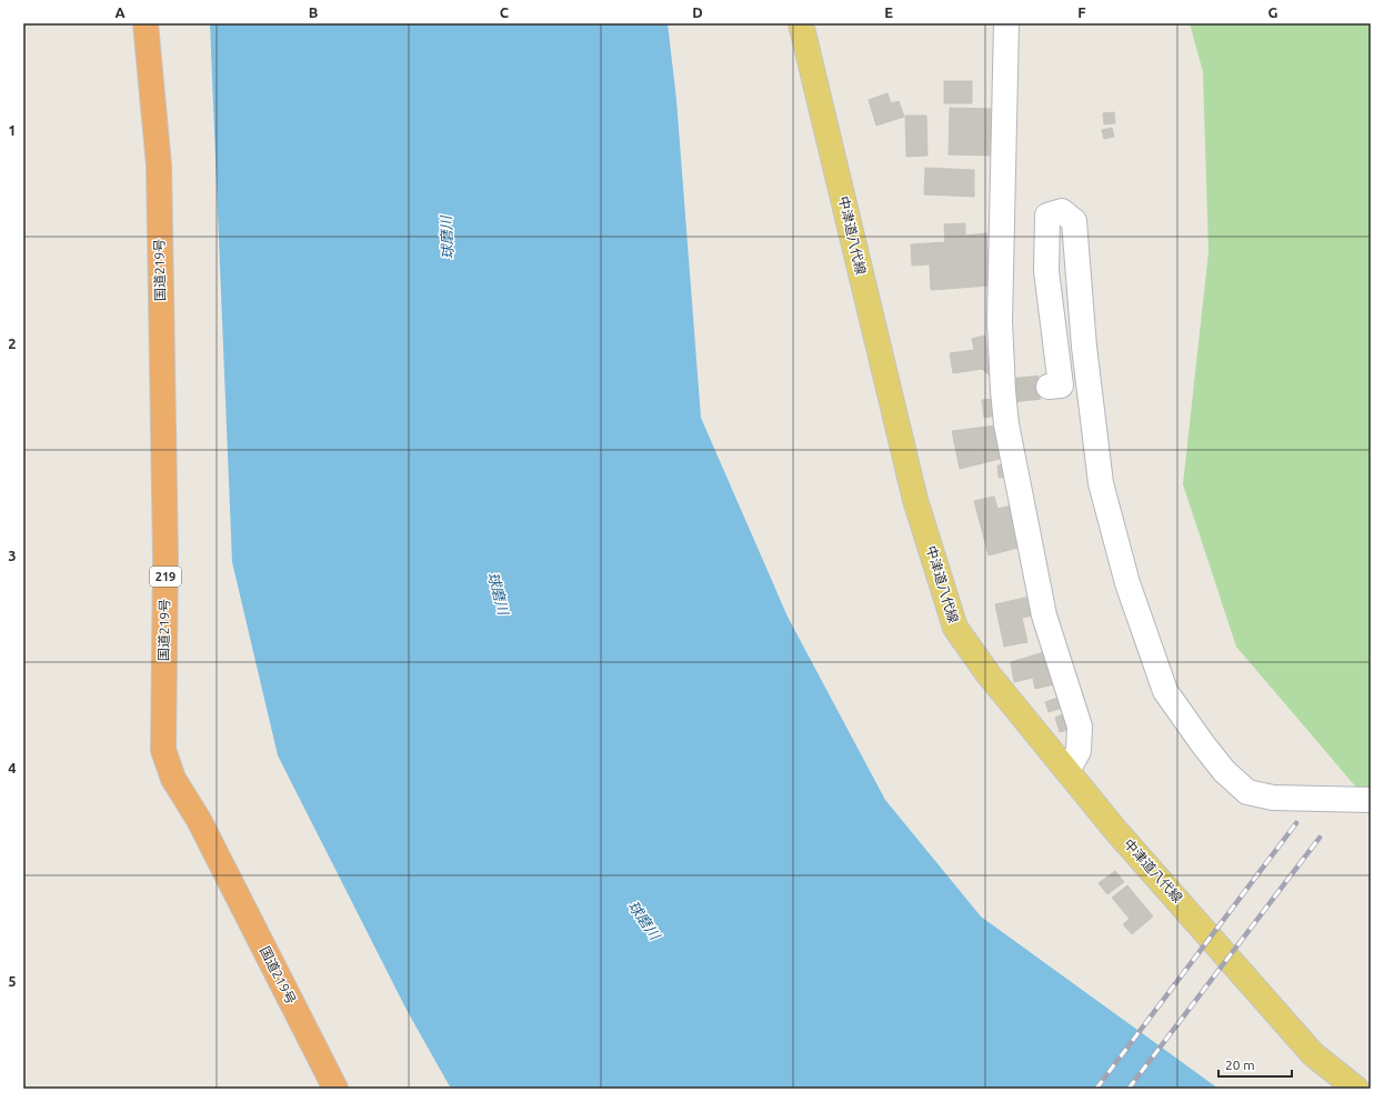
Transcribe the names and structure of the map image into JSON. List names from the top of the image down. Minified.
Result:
{"streets":{"highway":["国道219号","219"],"main road":["中津道八代線"]},"water":["球磨川"],"scale_bar":"20 m","grid":{"columns":["A","B","C","D","E","F","G"],"rows":["1","2","3","4","5"]}}
